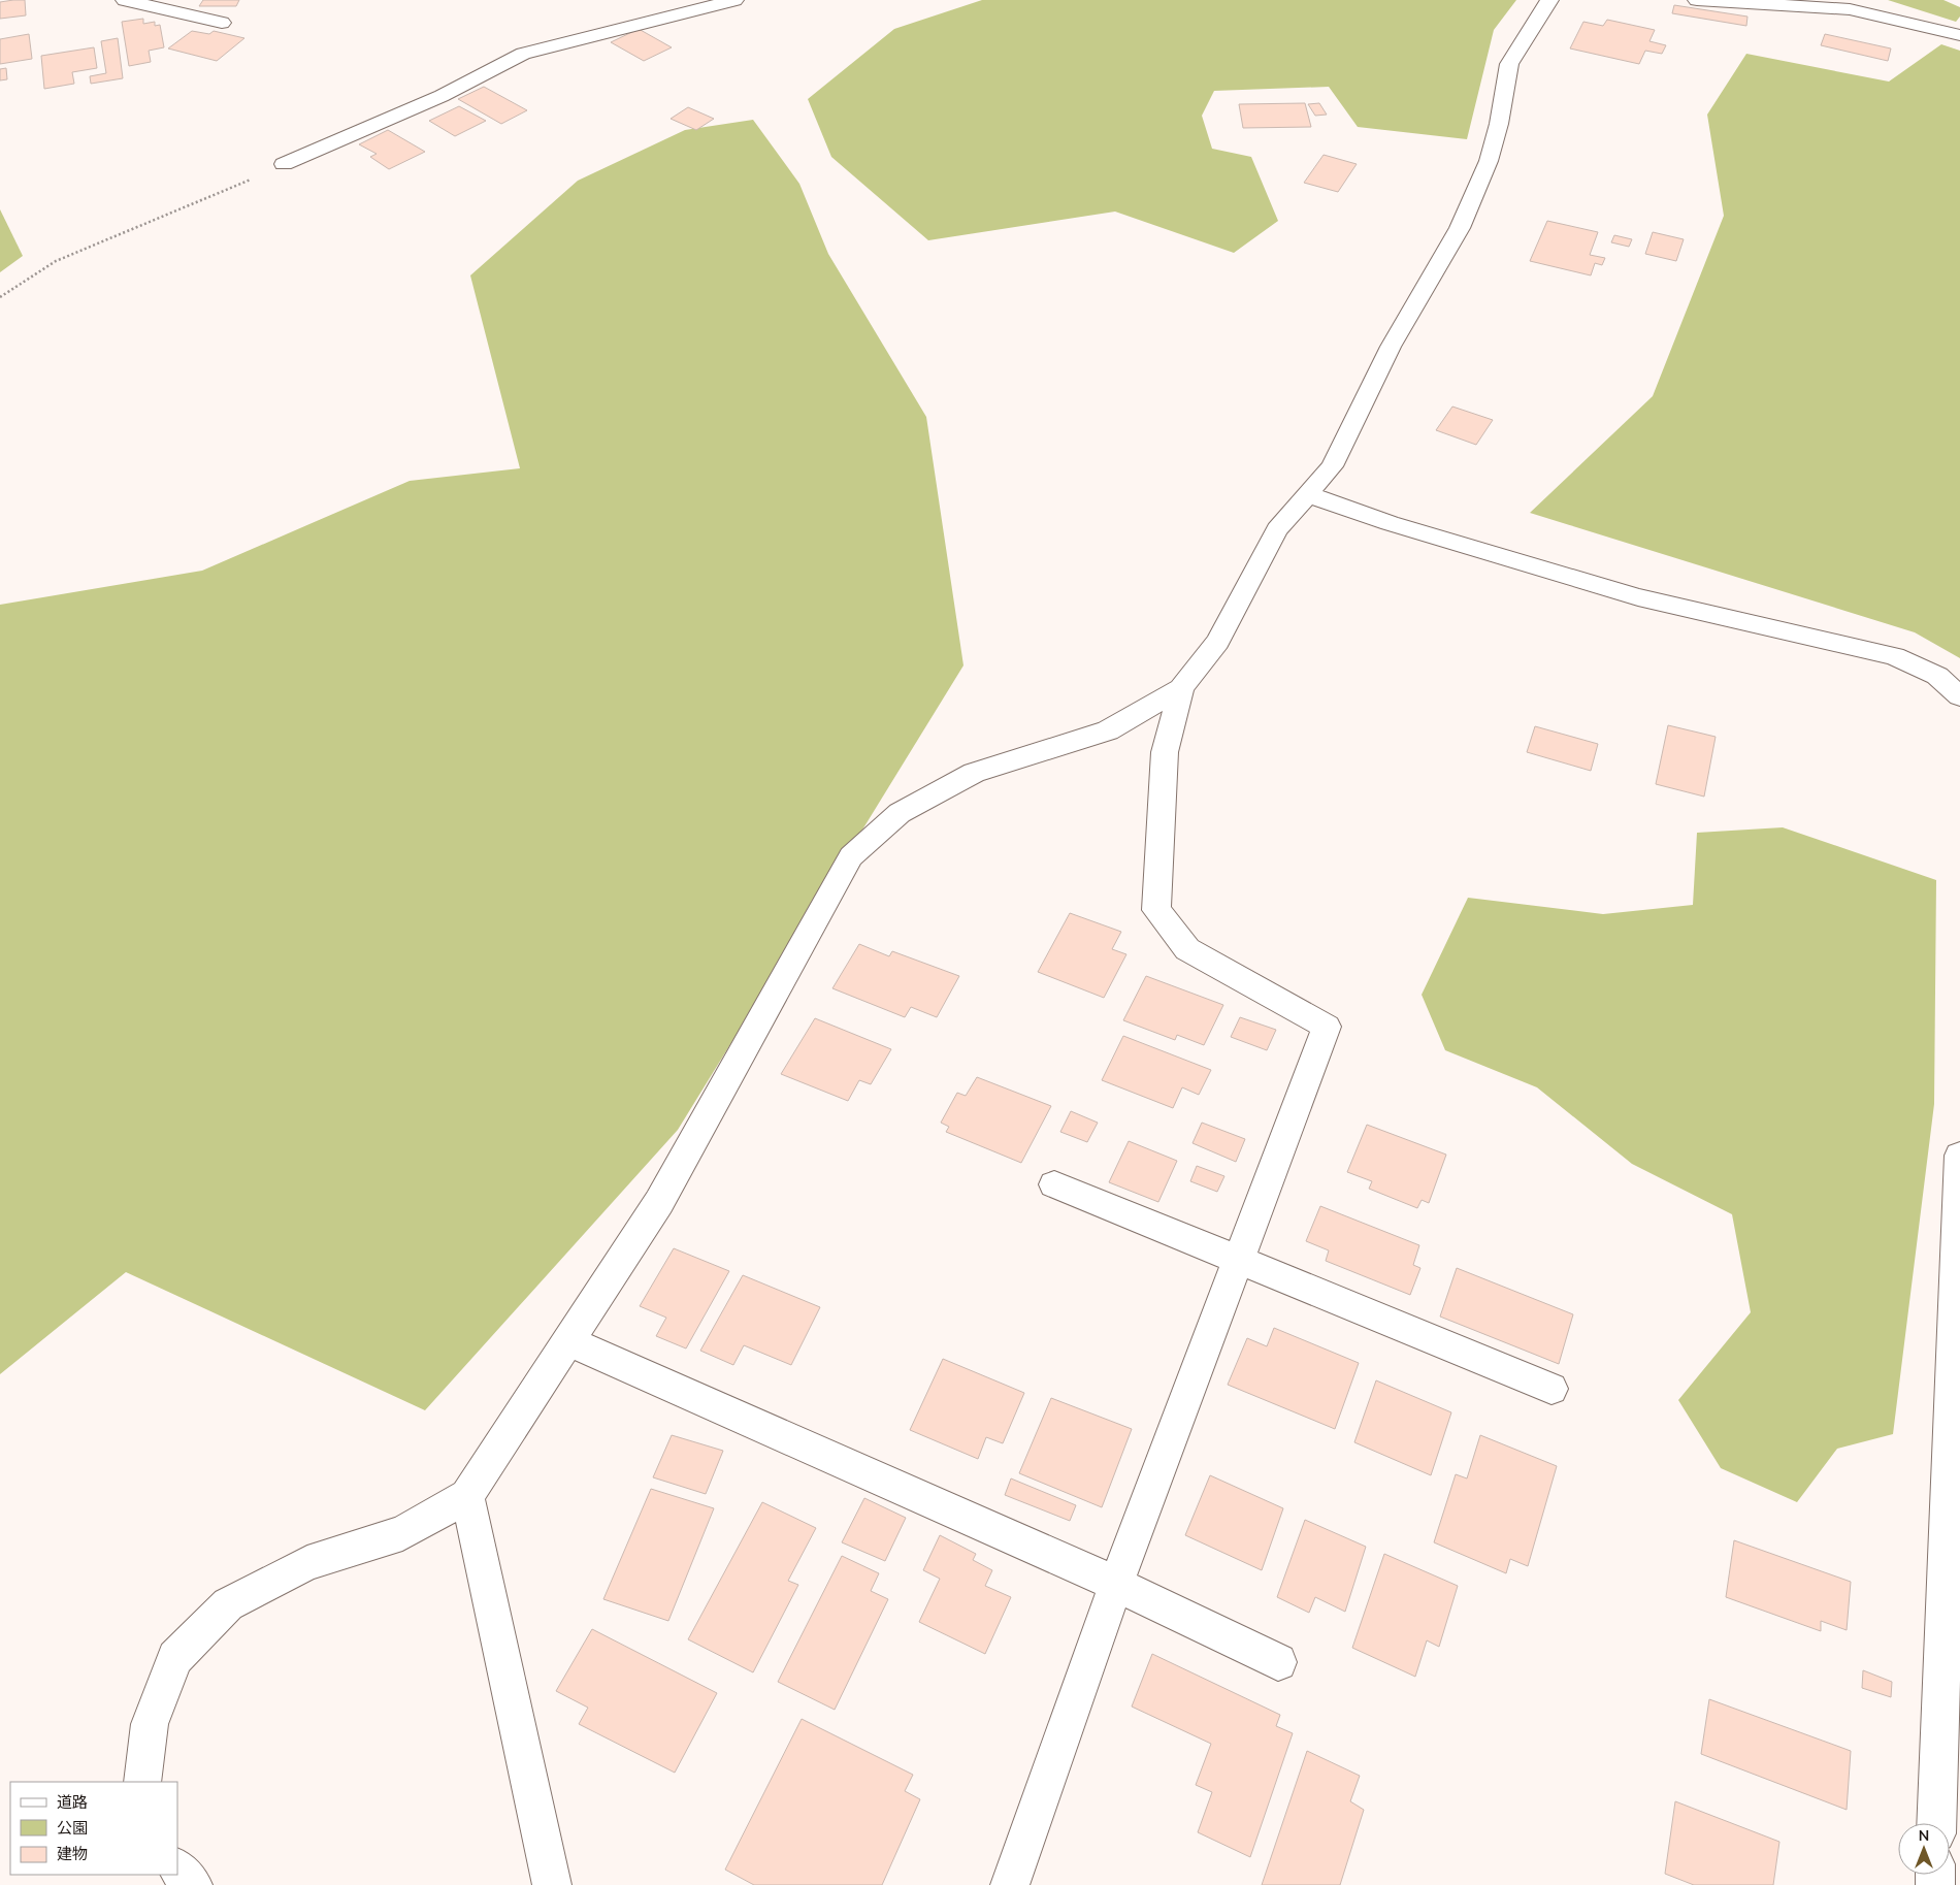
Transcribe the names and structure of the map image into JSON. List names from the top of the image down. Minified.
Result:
{"legend":["道路","公園","建物"],"north":"top"}
